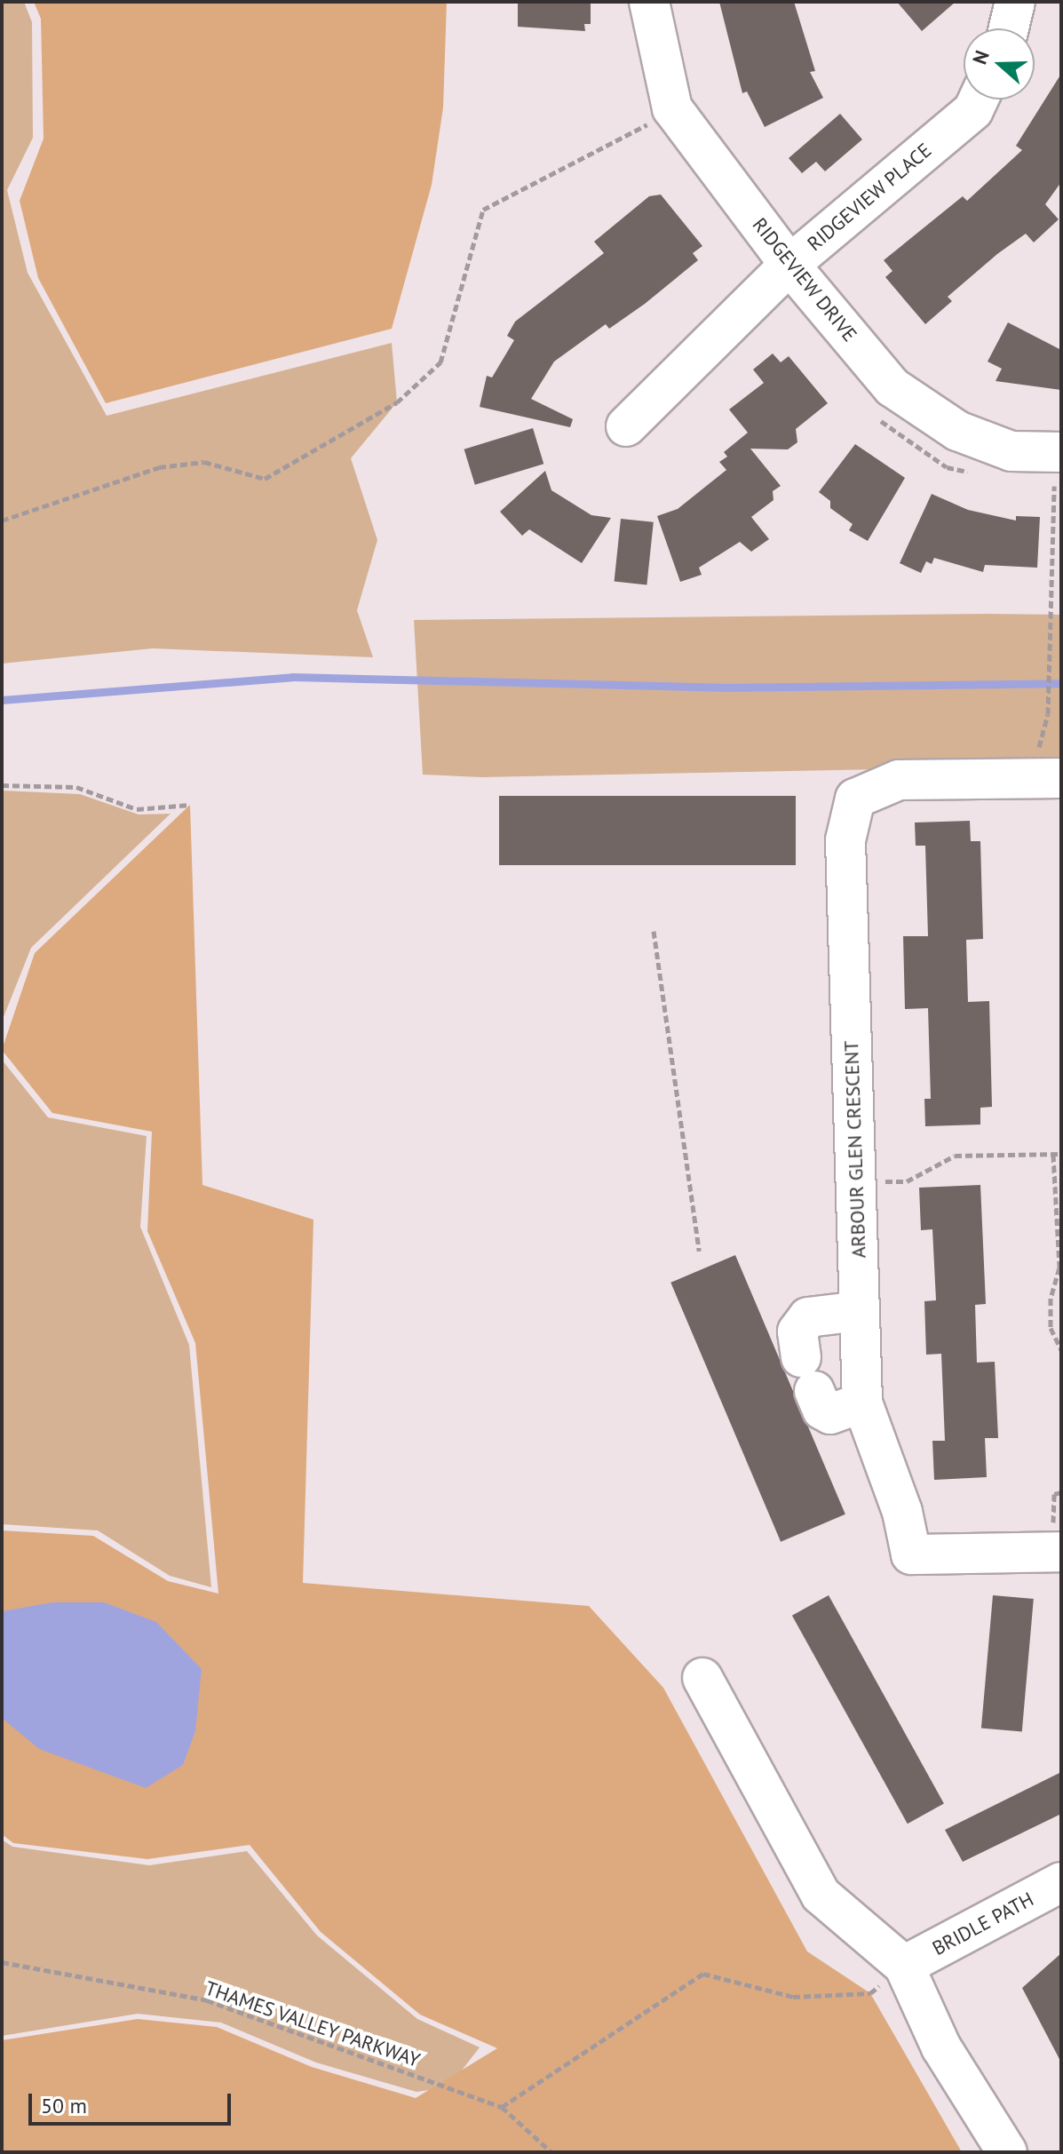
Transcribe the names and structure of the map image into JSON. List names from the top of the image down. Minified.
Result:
{"streets":{"street":["RIDGEVIEW PLACE","RIDGEVIEW DRIVE","ARBOUR GLEN CRESCENT","BRIDLE PATH"],"path":["THAMES VALLEY PARKWAY"]},"crossings":[["RIDGEVIEW PLACE","RIDGEVIEW DRIVE"]],"scale_bar":"50 m","north":"left"}
